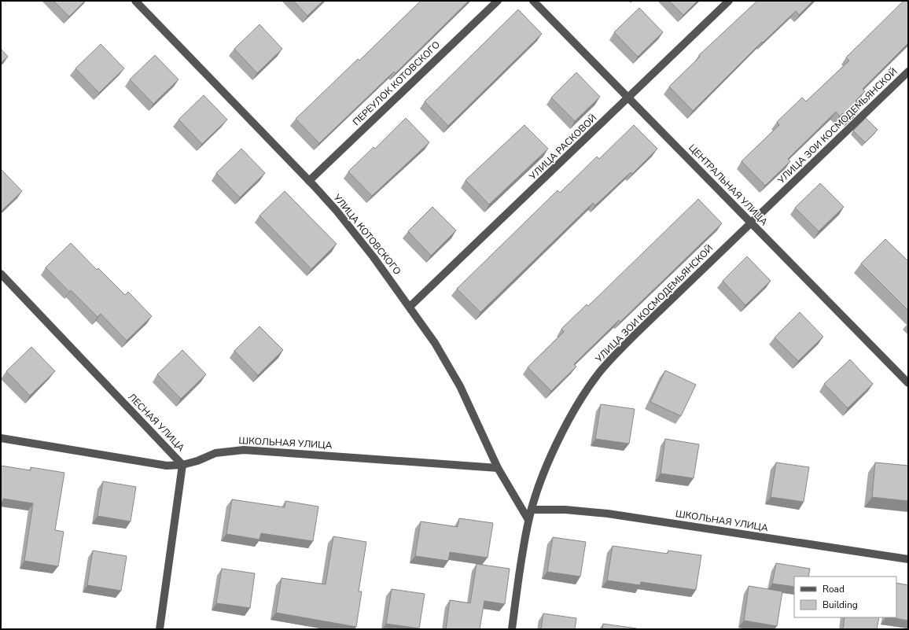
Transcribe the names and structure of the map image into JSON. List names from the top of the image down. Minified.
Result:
{"streets":{"street":["ПЕРЕУЛОК КОТОВСКОГО","УЛИЦА ЗОИ КОСМОДЕМЬЯНСКОЙ","УЛИЦА РАСКОВОЙ","ЦЕНТРАЛЬНАЯ УЛИЦА","УЛИЦА КОТОВСКОГО","ЛЕСНАЯ УЛИЦА","ШКОЛЬНАЯ УЛИЦА"]},"crossings":[["ПЕРЕУЛОК КОТОВСКОГО","УЛИЦА КОТОВСКОГО"],["УЛИЦА ЗОИ КОСМОДЕМЬЯНСКОЙ","ЦЕНТРАЛЬНАЯ УЛИЦА"],["УЛИЦА ЗОИ КОСМОДЕМЬЯНСКОЙ","УЛИЦА КОТОВСКОГО"],["УЛИЦА ЗОИ КОСМОДЕМЬЯНСКОЙ","ШКОЛЬНАЯ УЛИЦА"],["УЛИЦА РАСКОВОЙ","ЦЕНТРАЛЬНАЯ УЛИЦА"],["УЛИЦА РАСКОВОЙ","УЛИЦА КОТОВСКОГО"],["УЛИЦА КОТОВСКОГО","ШКОЛЬНАЯ УЛИЦА"],["ЛЕСНАЯ УЛИЦА","ШКОЛЬНАЯ УЛИЦА"]],"legend":["Road","Building"]}
